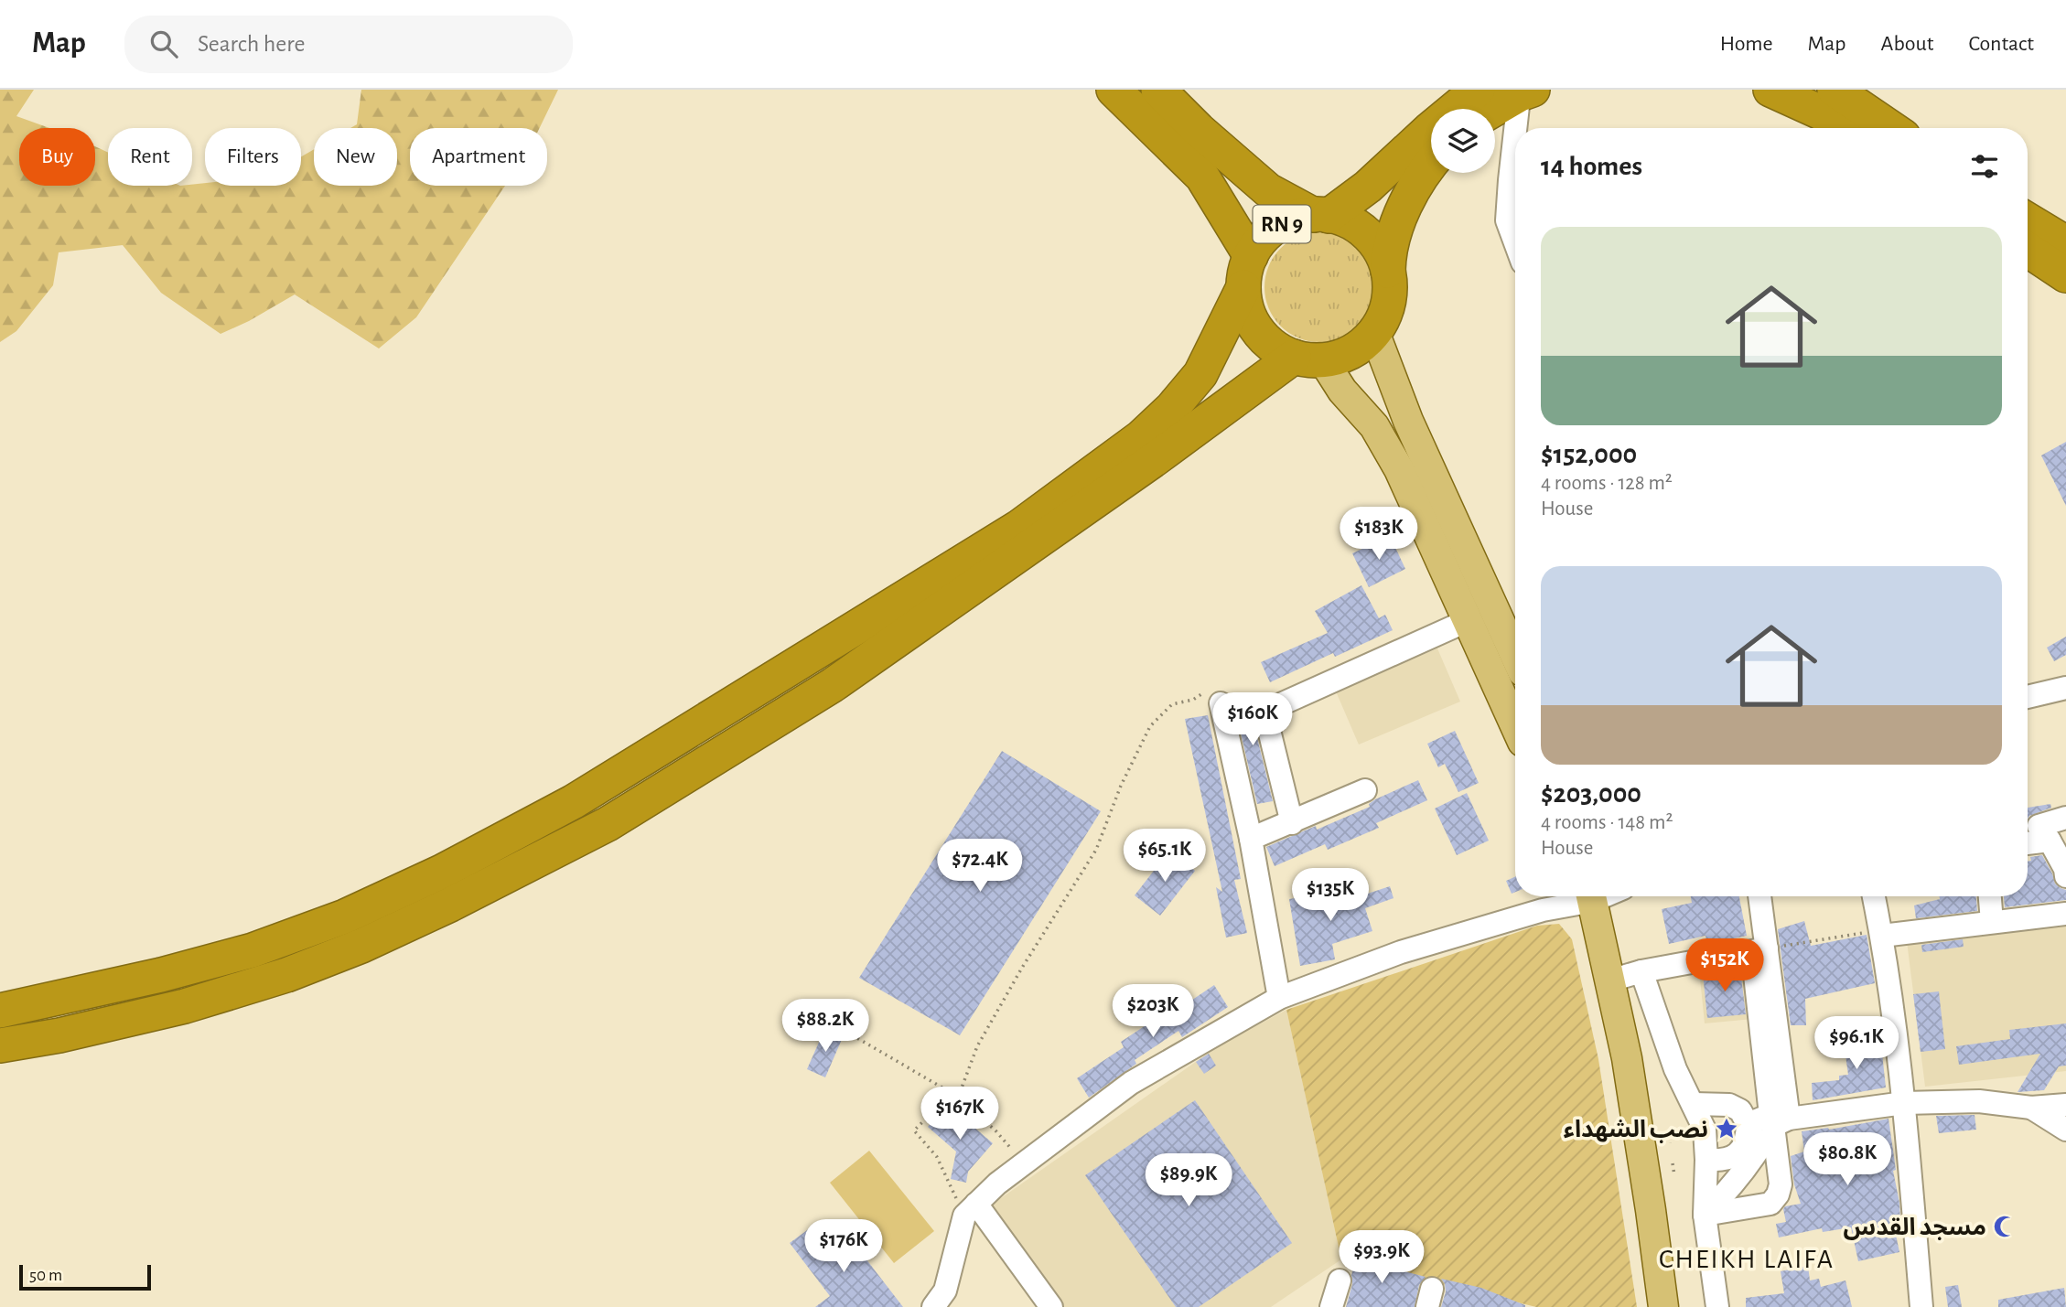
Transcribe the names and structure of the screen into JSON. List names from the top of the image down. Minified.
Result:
{"streets":{"highway":["RN 9"]},"districts":["CHEIKH LAIFA"],"places":{"place":["نصب الشهداء"],"mosque":["مسجد القدس"]},"scale_bar":"50 m","page":{"header":"Map","search":"Search here","nav":["Home","Map","About","Contact"],"chip":["Buy","Rent","Filters","New","Apartment"],"heading":"14 homes","list":[{"name":"$152,000","note":"4 rooms · 128 m² · House"},{"name":"$203,000","note":"4 rooms · 148 m² · House"}],"price":["$183K","$160K","$65.1K","$72.4K","$135K","$152K","$203K","$88.2K","$96.1K","$167K","$80.8K","$89.9K","$176K","$93.9K"],"scale":"50 m"}}
